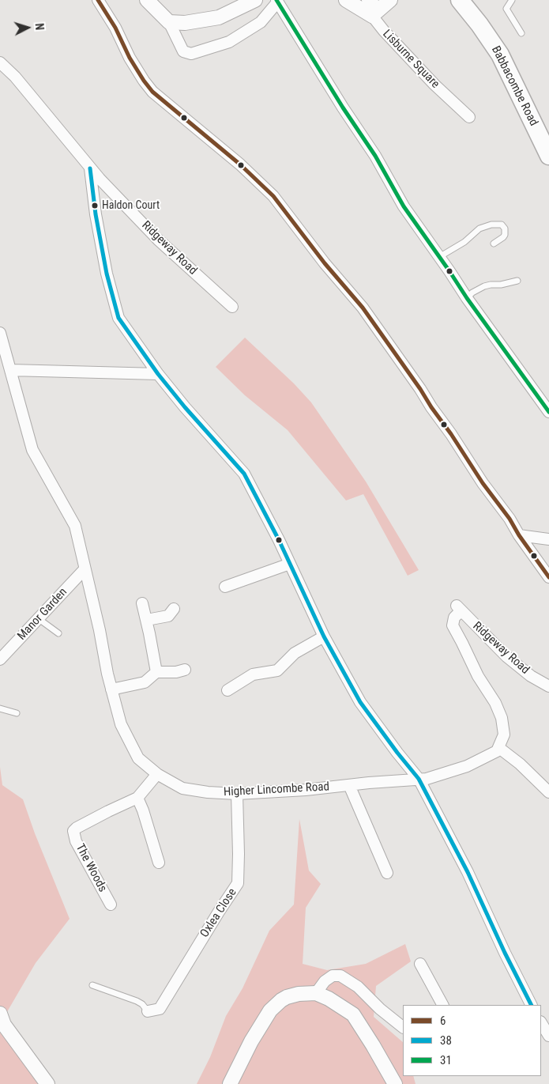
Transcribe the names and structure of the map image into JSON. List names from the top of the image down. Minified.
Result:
{"streets":{"main road":["Babbacombe Road"],"street":["Lisburne Square","Ridgeway Road","Manor Garden","Higher Lincombe Road","The Woods","Oxlea Close"]},"crossings":[["Ridgeway Road","Higher Lincombe Road"],["Manor Garden","Higher Lincombe Road"],["Higher Lincombe Road","The Woods"],["Higher Lincombe Road","Oxlea Close"]],"places":["Haldon Court"],"lines":["transit line 6","transit line 31","transit line 38"],"legend":["6","38","31"],"north":"right"}
